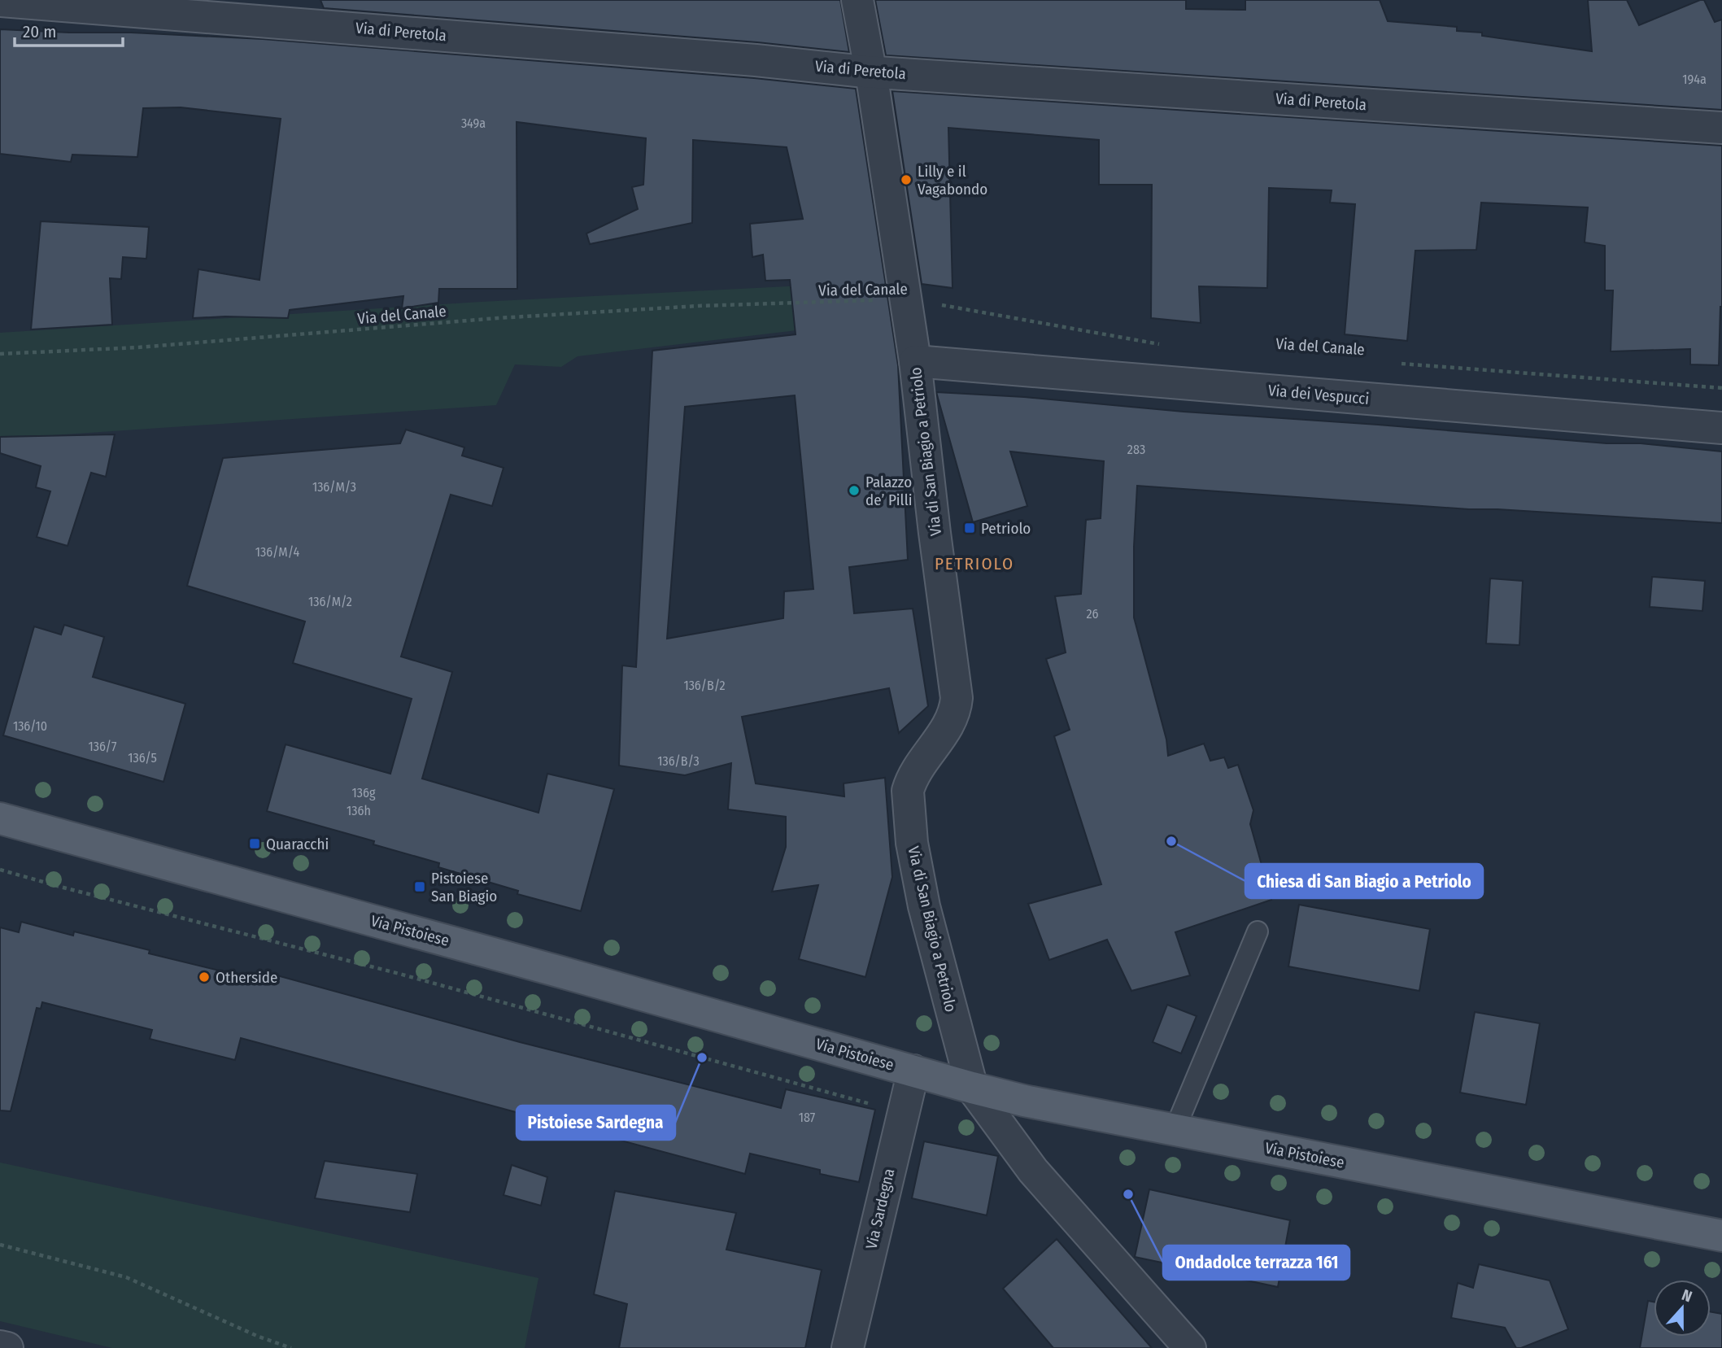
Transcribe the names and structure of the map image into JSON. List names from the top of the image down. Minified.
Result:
{"streets":{"main road":["Via Pistoiese"],"street":["Via di Peretola","Via dei Vespucci","Via di San Biagio a Petriolo","Via Sardegna"],"path":["Via del Canale"]},"crossings":[["Via di Peretola","Via di San Biagio a Petriolo"],["Via del Canale","Via di San Biagio a Petriolo"],["Via dei Vespucci","Via di San Biagio a Petriolo"],["Via di San Biagio a Petriolo","Via Pistoiese"],["Via Pistoiese","Via Sardegna"]],"districts":["PETRIOLO"],"places":{"other":["Lilly e il Vagabondo","Palazzo de’ Pilli","Chiesa di San Biagio a Petriolo","Otherside","Pistoiese Sardegna","Ondadolce terrazza 161"],"transit":["Petriolo","Quaracchi","Pistoiese San Biagio"]},"house_numbers":["194a","349a","283","136/M/3","136/M/4","136/M/2","26","136/B/2","136/10","136/7","136/5","136/B/3","136g","136h","187"],"scale_bar":"20 m","north":"top"}
